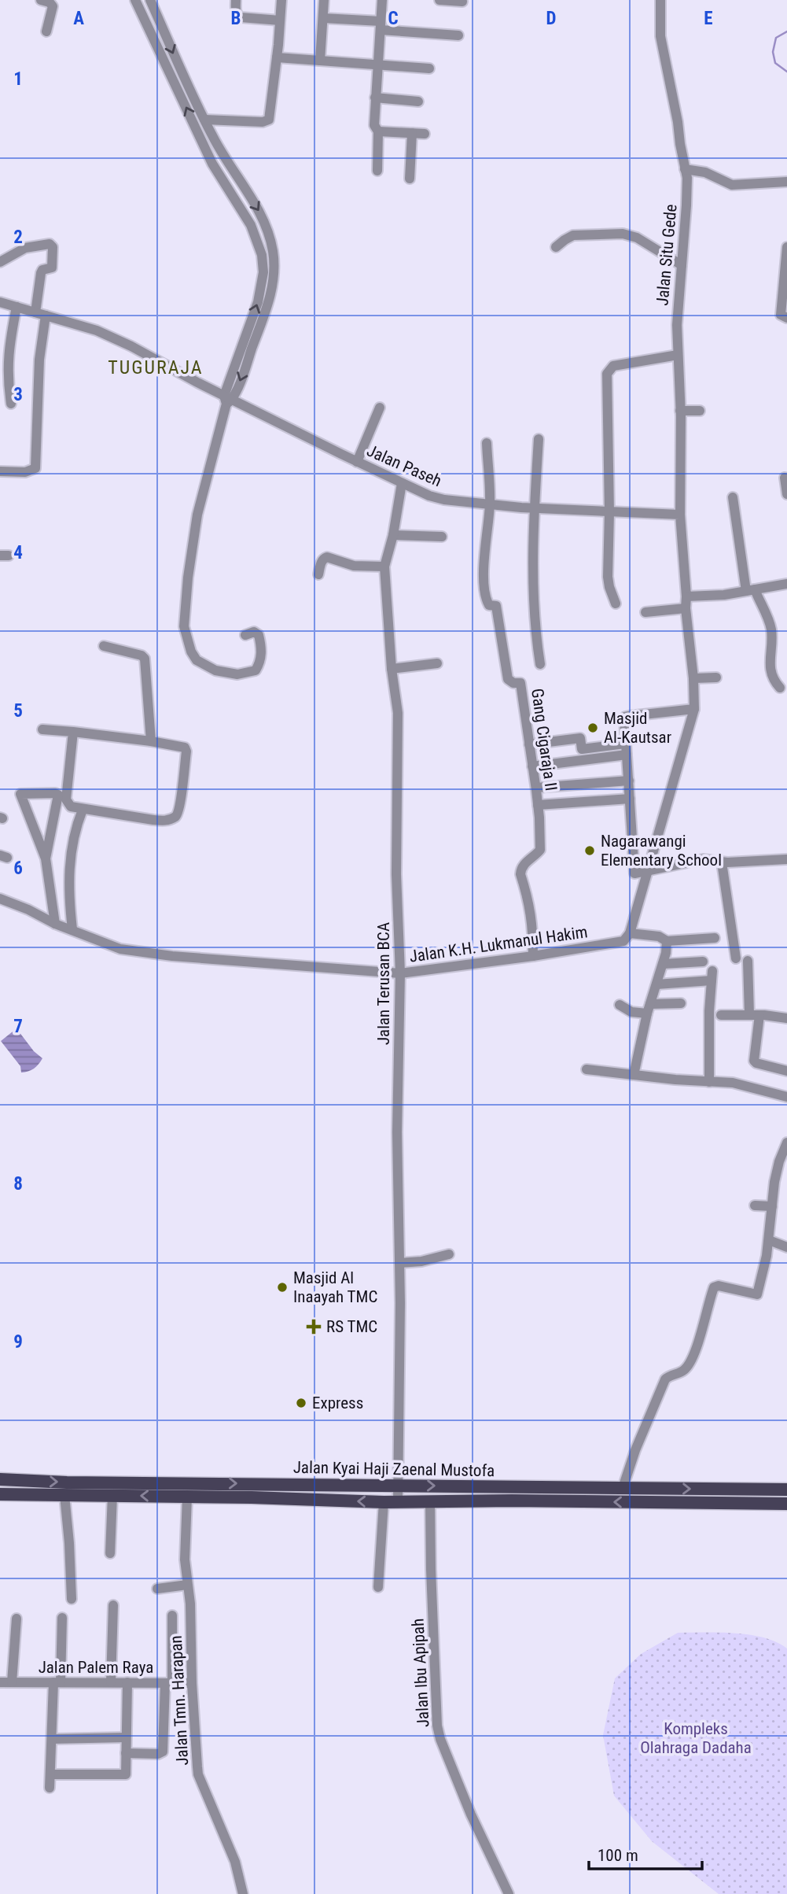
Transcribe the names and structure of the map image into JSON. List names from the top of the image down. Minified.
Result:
{"streets":{"main road":["Jalan Kyai Haji Zaenal Mustofa"],"street":["Jalan Situ Gede","Jalan Paseh","Gang Cigaraja II","Jalan K.H. Lukmanul Hakim","Jalan Terusan BCA","Jalan Palem Raya","Jalan Ibu Apipah","Jalan Tmn. Harapan"]},"crossings":[["Jalan Situ Gede","Jalan Paseh"],["Jalan Paseh","Gang Cigaraja II"],["Jalan Paseh","Jalan Terusan BCA"],["Gang Cigaraja II","Jalan K.H. Lukmanul Hakim"],["Jalan K.H. Lukmanul Hakim","Jalan Terusan BCA"],["Jalan Terusan BCA","Jalan Kyai Haji Zaenal Mustofa"],["Jalan Kyai Haji Zaenal Mustofa","Jalan Ibu Apipah"],["Jalan Kyai Haji Zaenal Mustofa","Jalan Tmn. Harapan"],["Jalan Palem Raya","Jalan Tmn. Harapan"]],"districts":["TUGURAJA"],"parks":["Kompleks Olahraga Dadaha"],"places":{"other":["Masjid Al-Kautsar","Nagarawangi Elementary School","Masjid Al Inaayah TMC","Express"],"health":["RS TMC"]},"scale_bar":"100 m","grid":{"columns":["A","B","C","D","E"],"rows":["1","2","3","4","5","6","7","8","9"]}}
